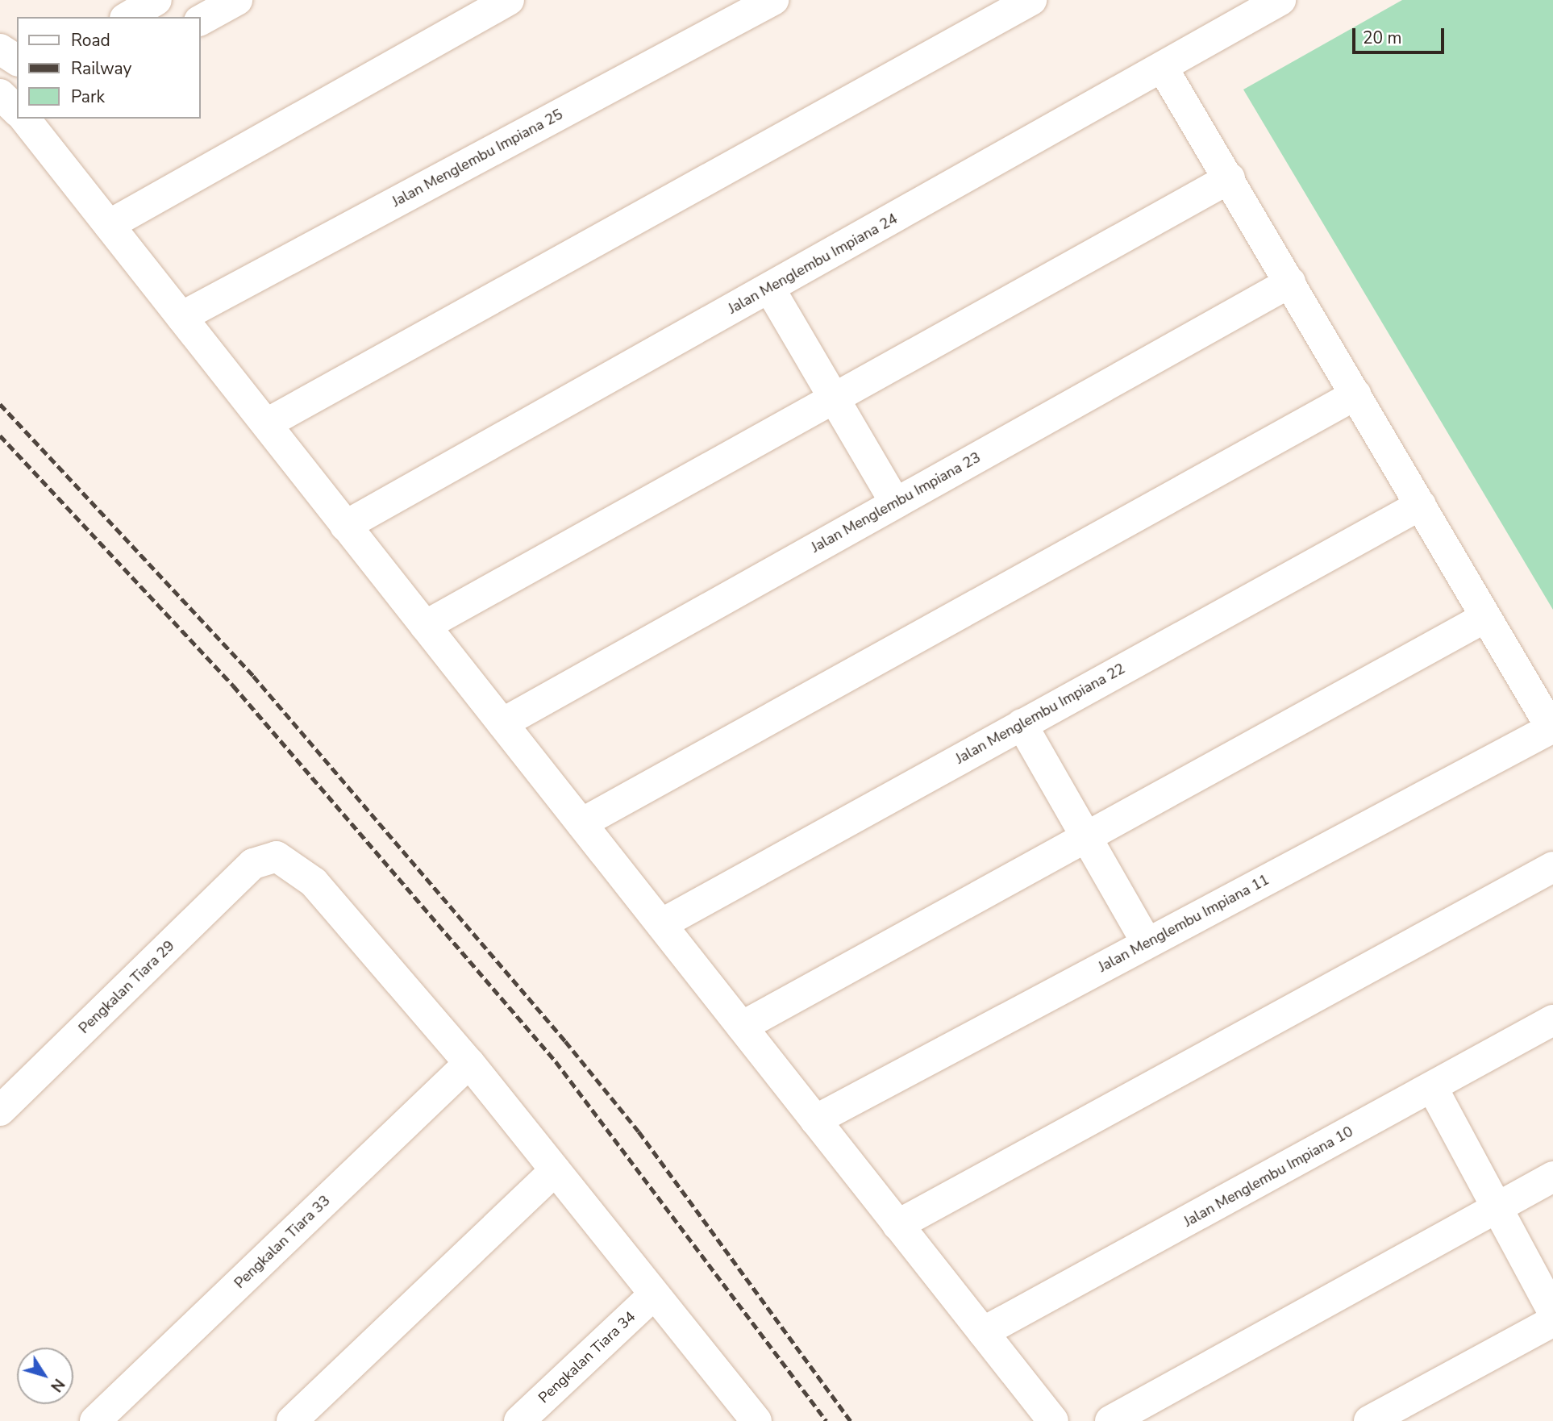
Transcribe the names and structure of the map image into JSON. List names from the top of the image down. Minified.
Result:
{"streets":{"street":["Jalan Menglembu Impiana 25","Jalan Menglembu Impiana 24","Jalan Menglembu Impiana 23","Jalan Menglembu Impiana 22","Jalan Menglembu Impiana 11","Pengkalan Tiara 29","Jalan Menglembu Impiana 10","Pengkalan Tiara 33","Pengkalan Tiara 34"]},"crossings":[["Pengkalan Tiara 29","Pengkalan Tiara 33"]],"legend":["Road","Railway","Park"],"scale_bar":"20 m","north":"bottom right"}
